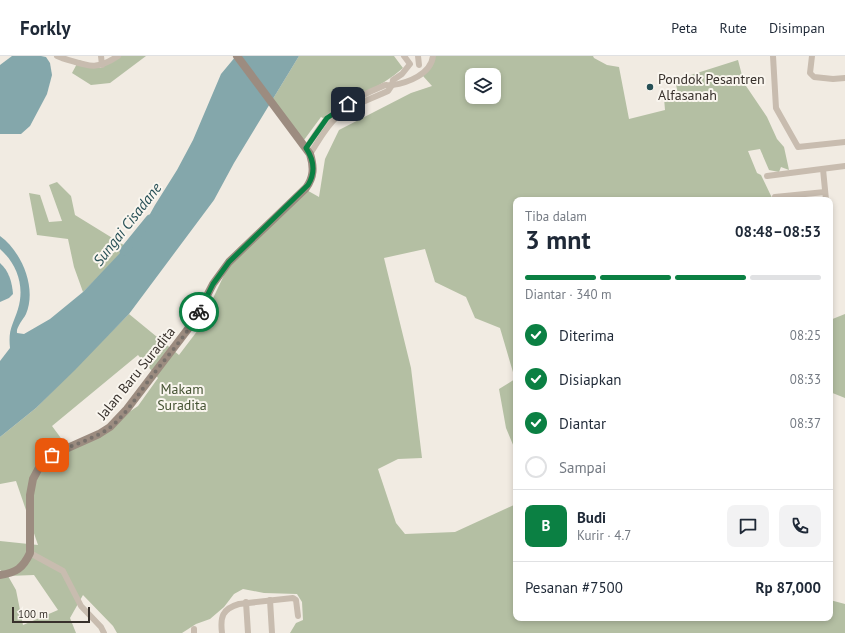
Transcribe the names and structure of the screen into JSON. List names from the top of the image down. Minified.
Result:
{"streets":{"main road":["Jalan Baru Suradita"]},"water":["Sungai Cisadane"],"parks":["Makam Suradita"],"places":["Pondok Pesantren Alfasanah"],"scale_bar":"100 m","page":{"header":"Forkly","nav":["Peta","Rute","Disimpan"],"heading":["3 mnt","Tiba dalam","08:48–08:53"],"panel":["Budi","Kurir · 4.7","Pesanan #7500","Rp 87,000"],"bar":"Diantar · 340 m","list":[["Diterima","08:25"],["Disiapkan","08:33"],["Diantar","08:37"],"Sampai"],"round":"B","scale":"100 m"}}
